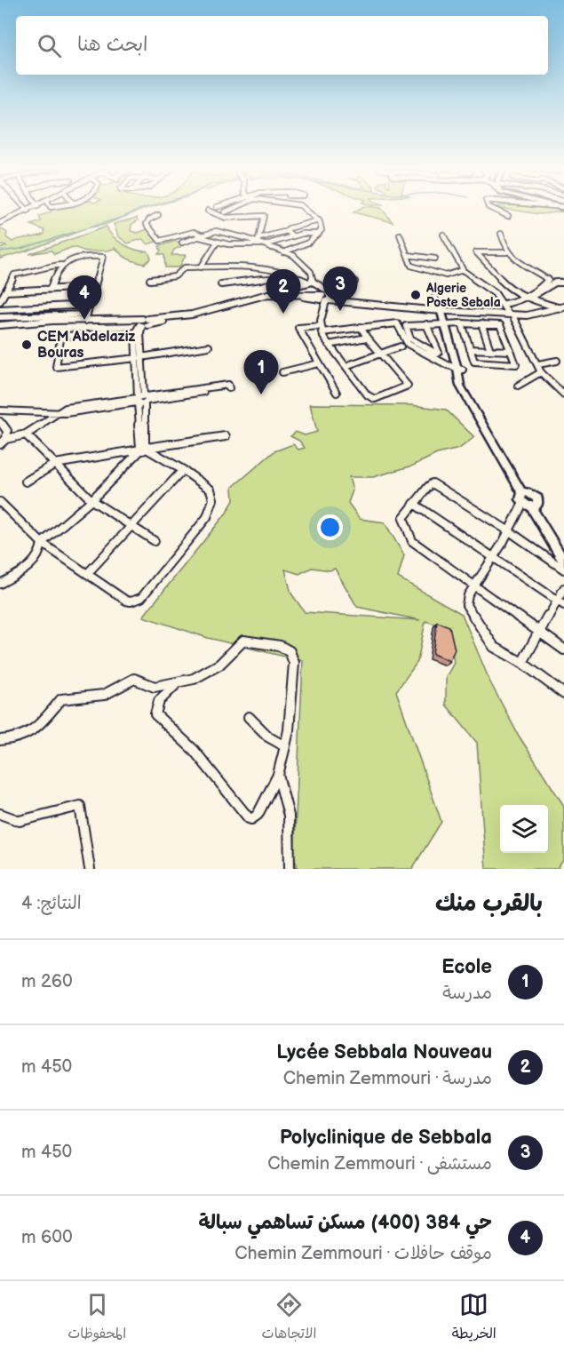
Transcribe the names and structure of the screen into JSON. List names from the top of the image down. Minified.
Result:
{"places":["Algerie Poste Sebala","CEM Abdelaziz Bouras"],"page":{"search":"ابحث هنا","pins":["3","2","4","1"],"heading":["بالقرب منك","النتائج: 4"],"list":[{"mark":"1","name":"Ecole","note":"مدرسة","value":"260 m"},{"mark":"2","name":"Lycée Sebbala Nouveau","note":"مدرسة · Chemin Zemmouri","value":"450 m"},{"mark":"3","name":"Polyclinique de Sebbala","note":"مستشفى · Chemin Zemmouri","value":"450 m"},{"mark":"4","name":"حي 384 (400) مسكن تساهمي سبالة","note":"موقف حافلات · Chemin Zemmouri","value":"600 m"}],"nav":["الخريطة","الاتجاهات","المحفوظات"]}}
